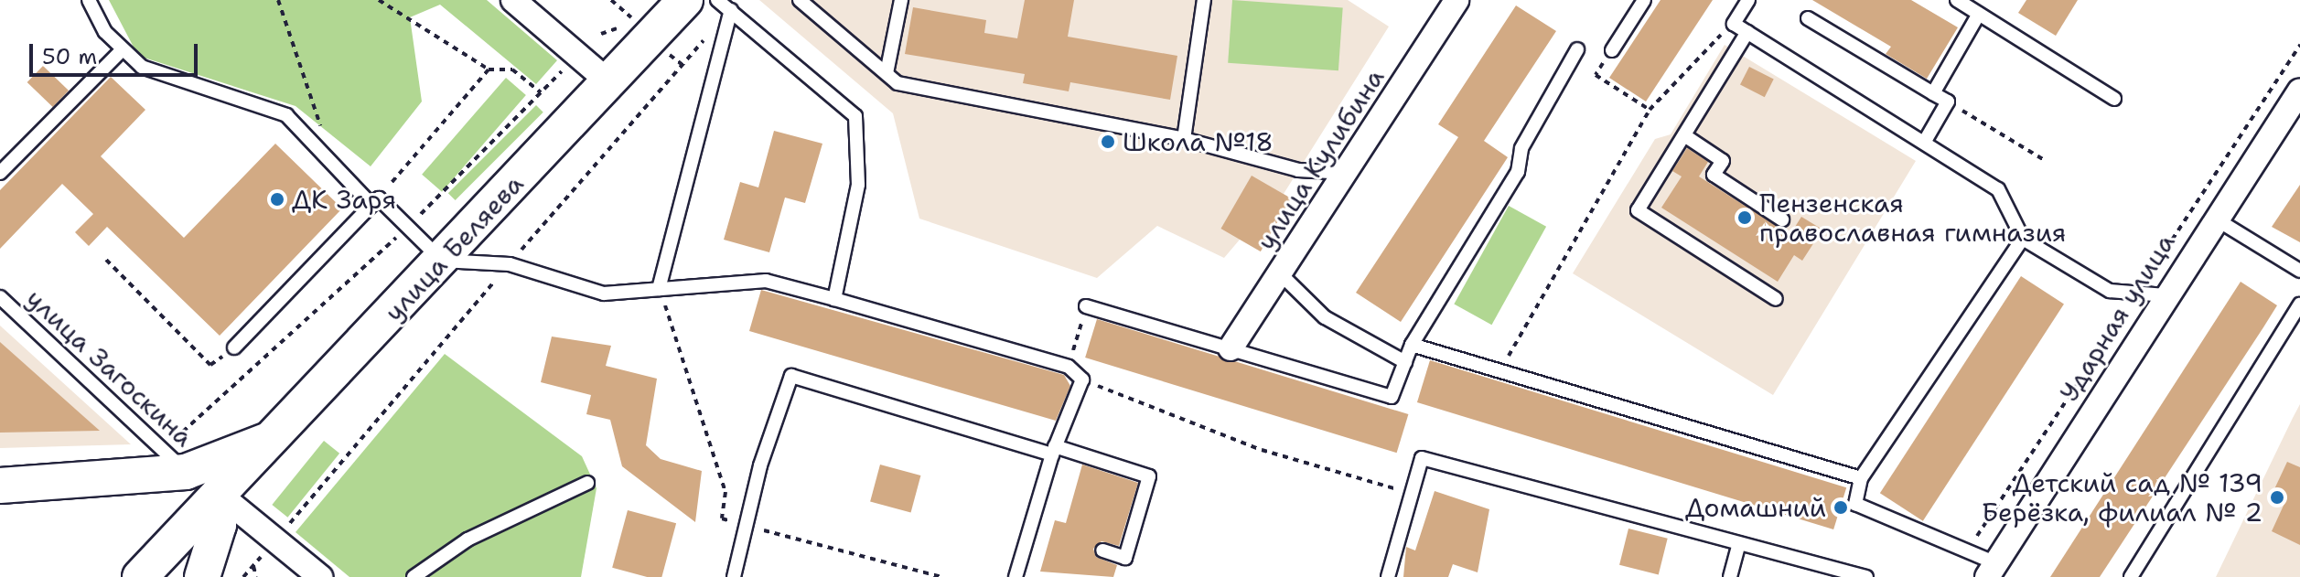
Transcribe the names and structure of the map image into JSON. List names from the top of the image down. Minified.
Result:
{"streets":{"main road":["улица Беляева"],"street":["улица Кулибина","Ударная улица"],"lane":["улица Загоскина"]},"places":["Школа №18","ДК Заря","Пензенская православная гимназия","Детский сад № 139 Берёзка, филиал № 2","Домашний"],"scale_bar":"50 m"}
